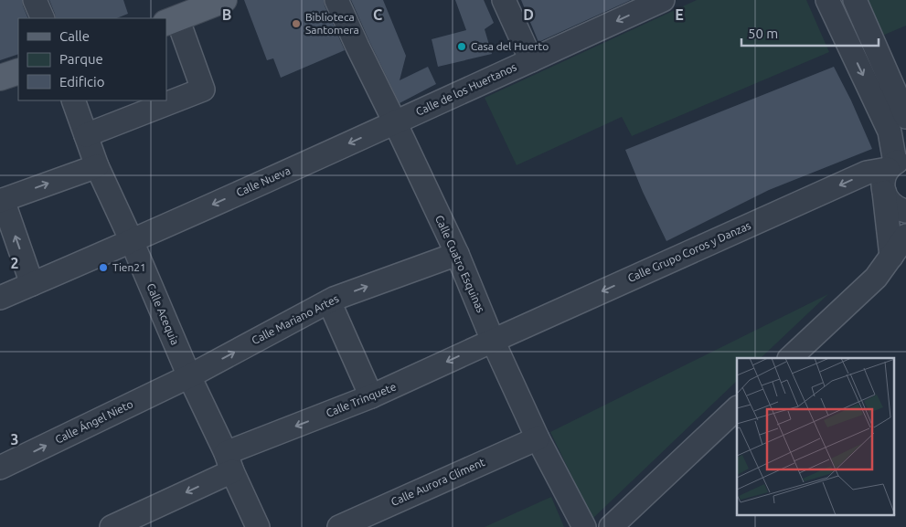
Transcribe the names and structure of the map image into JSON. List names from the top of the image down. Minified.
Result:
{"streets":{"street":["Calle de los Huertanos","Calle Nueva","Calle Grupo Coros y Danzas","Calle Cuatro Esquinas","Calle Acequia","Calle Mariano Artes","Calle Trinquete","Calle Ángel Nieto","Calle Aurora Climent"]},"crossings":[["Calle de los Huertanos","Calle Nueva"],["Calle de los Huertanos","Calle Cuatro Esquinas"],["Calle Nueva","Calle Cuatro Esquinas"],["Calle Nueva","Calle Acequia"],["Calle Grupo Coros y Danzas","Calle Cuatro Esquinas"],["Calle Grupo Coros y Danzas","Calle Trinquete"],["Calle Cuatro Esquinas","Calle Mariano Artes"],["Calle Cuatro Esquinas","Calle Trinquete"],["Calle Cuatro Esquinas","Calle Aurora Climent"],["Calle Acequia","Calle Mariano Artes"],["Calle Acequia","Calle Trinquete"],["Calle Acequia","Calle Ángel Nieto"],["Calle Mariano Artes","Calle Ángel Nieto"]],"one_way":["Calle de los Huertanos","Calle Nueva","Calle Mariano Artes","Calle Trinquete","Calle Ángel Nieto"],"places":["Biblioteca Santomera","Casa del Huerto","Tien21"],"legend":["Calle","Parque","Edificio"],"scale_bar":"50 m","grid":{"columns":["B","C","D","E"],"rows":["2","3"]}}
